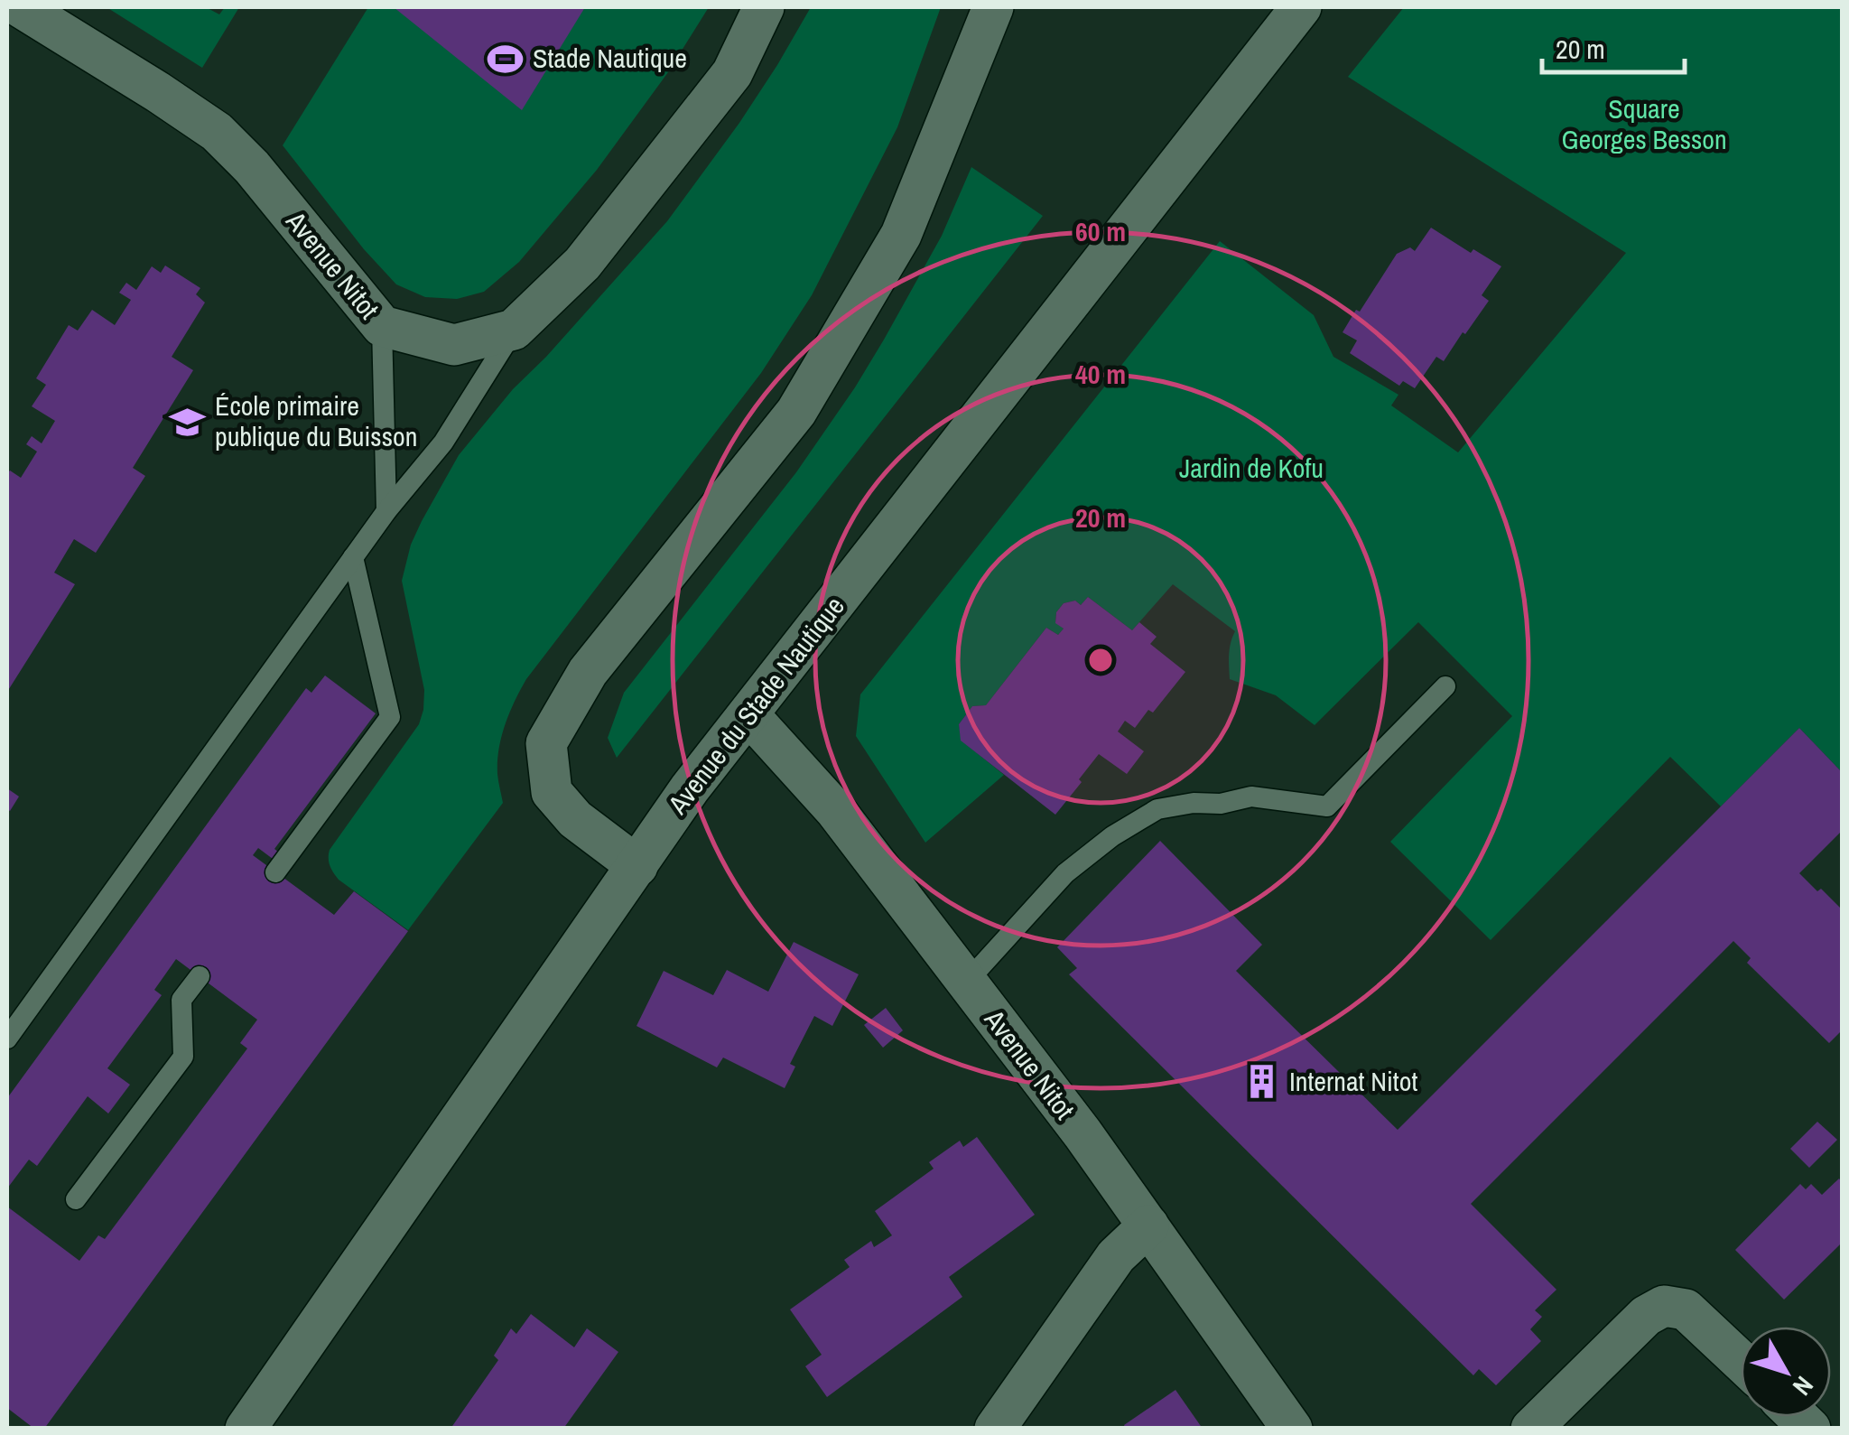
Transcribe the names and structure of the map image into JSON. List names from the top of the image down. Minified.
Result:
{"streets":{"street":["Avenue Nitot","Avenue du Stade Nautique"]},"crossings":[["Avenue Nitot","Avenue du Stade Nautique"]],"parks":["Square Georges Besson","Jardin de Kofu"],"places":{"sports":["Stade Nautique"],"school or university":["École primaire publique du Buisson"],"building":["Internat Nitot"]},"scale_bar":"20 m","north":"bottom right","rings":["60 m","40 m","20 m"]}
